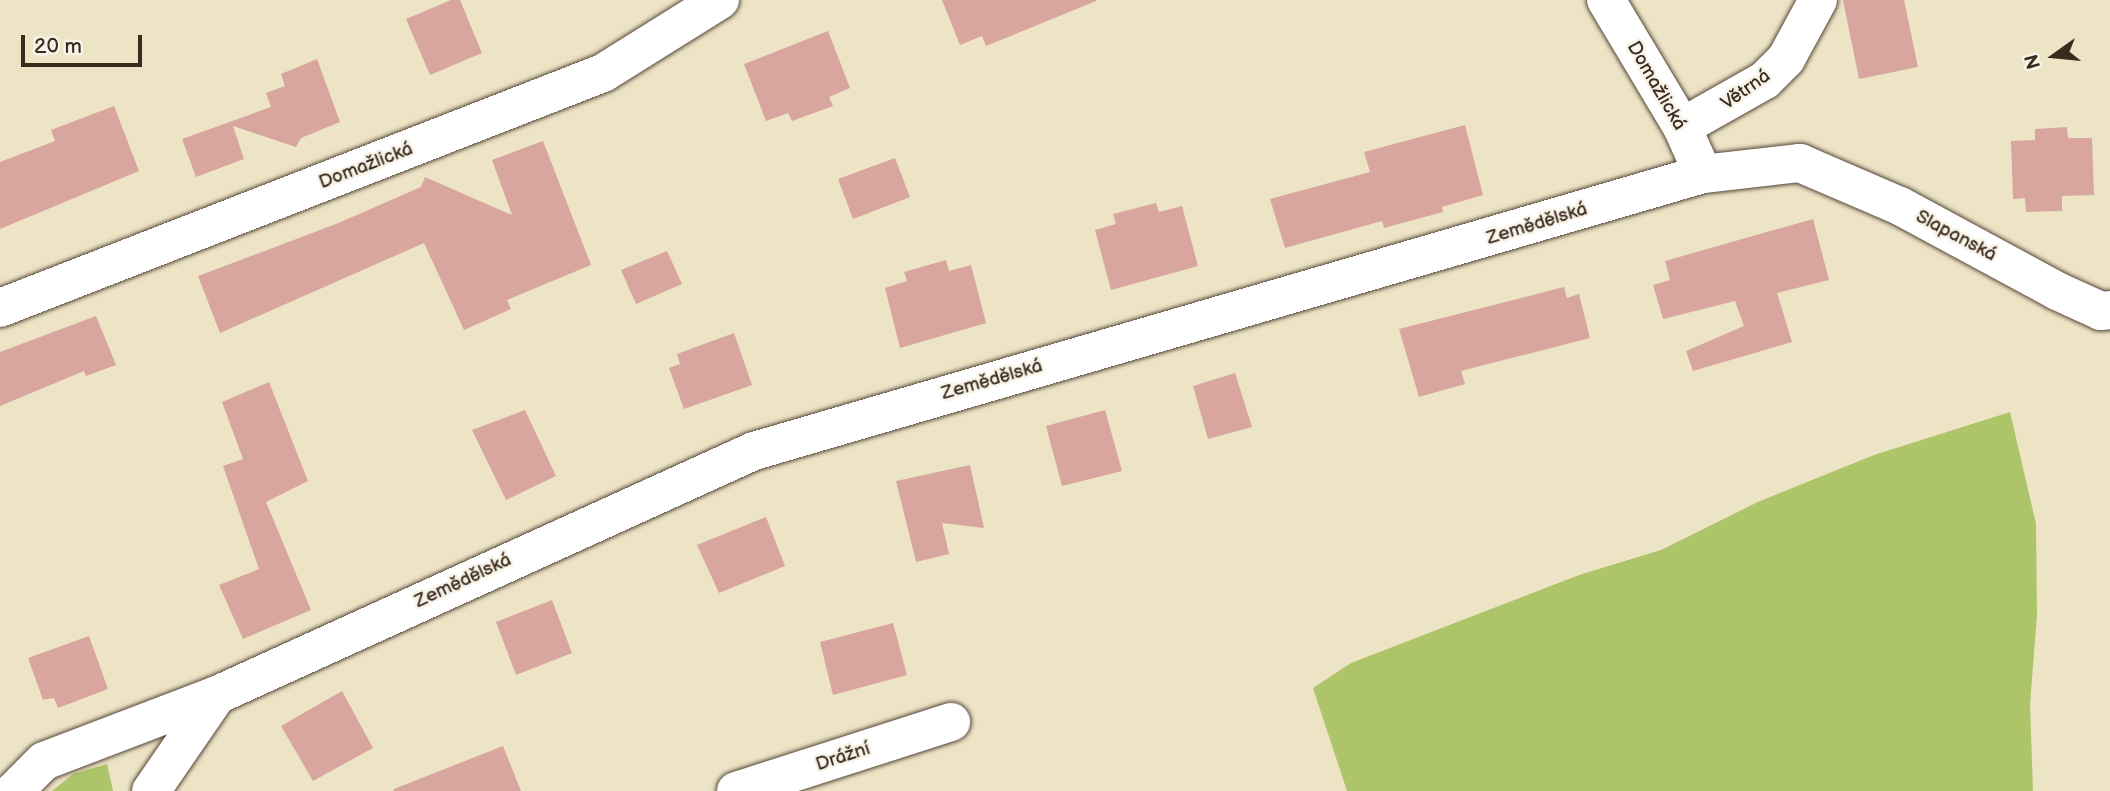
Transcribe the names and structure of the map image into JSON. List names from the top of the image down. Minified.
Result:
{"streets":{"street":["Domažlická","Větrná","Zemědělská","Slapanská","Drážní"]},"crossings":[["Domažlická","Větrná"],["Domažlická","Zemědělská"],["Zemědělská","Slapanská"]],"scale_bar":"20 m","north":"left"}
